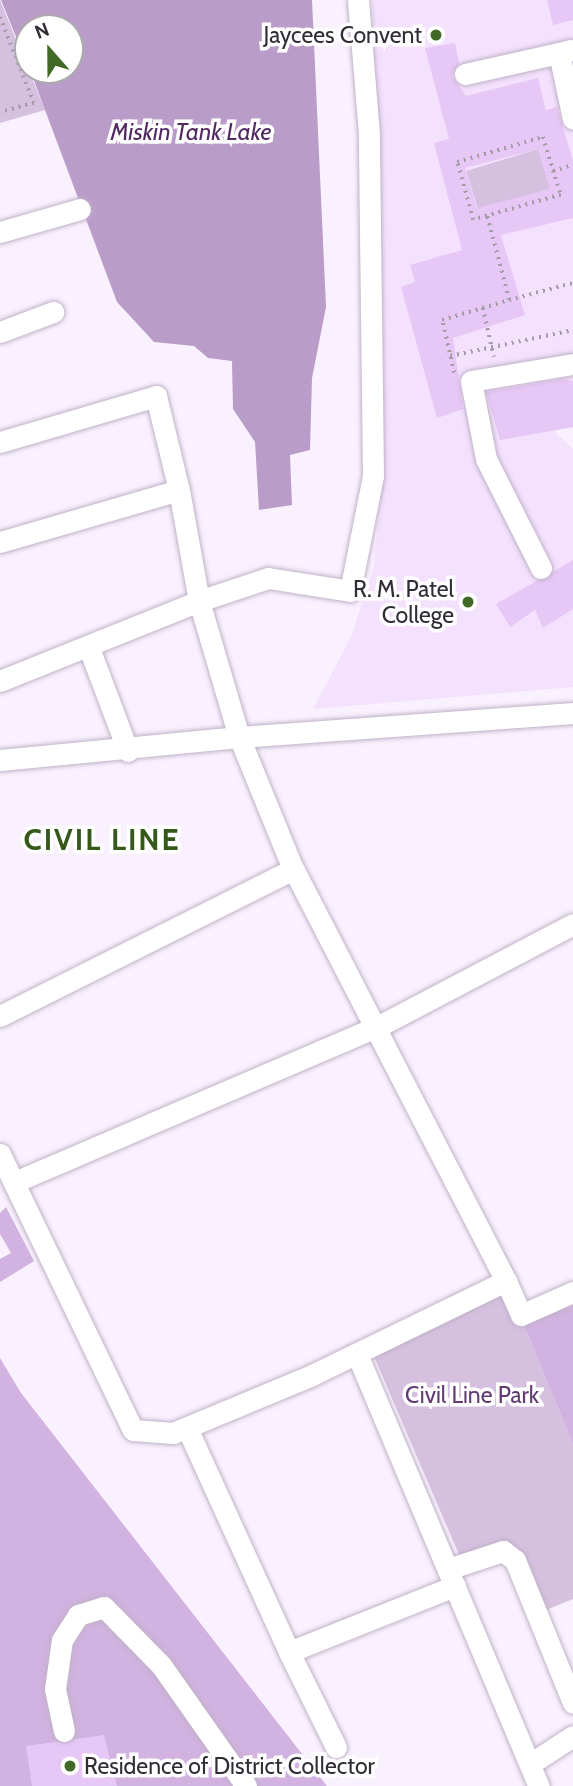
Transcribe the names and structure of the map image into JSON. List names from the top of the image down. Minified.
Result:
{"districts":["CIVIL LINE"],"water":["Miskin Tank Lake"],"parks":["Civil Line Park"],"places":["Jaycees Convent","R. M. Patel College","Residence of District Collector"],"north":"top"}
